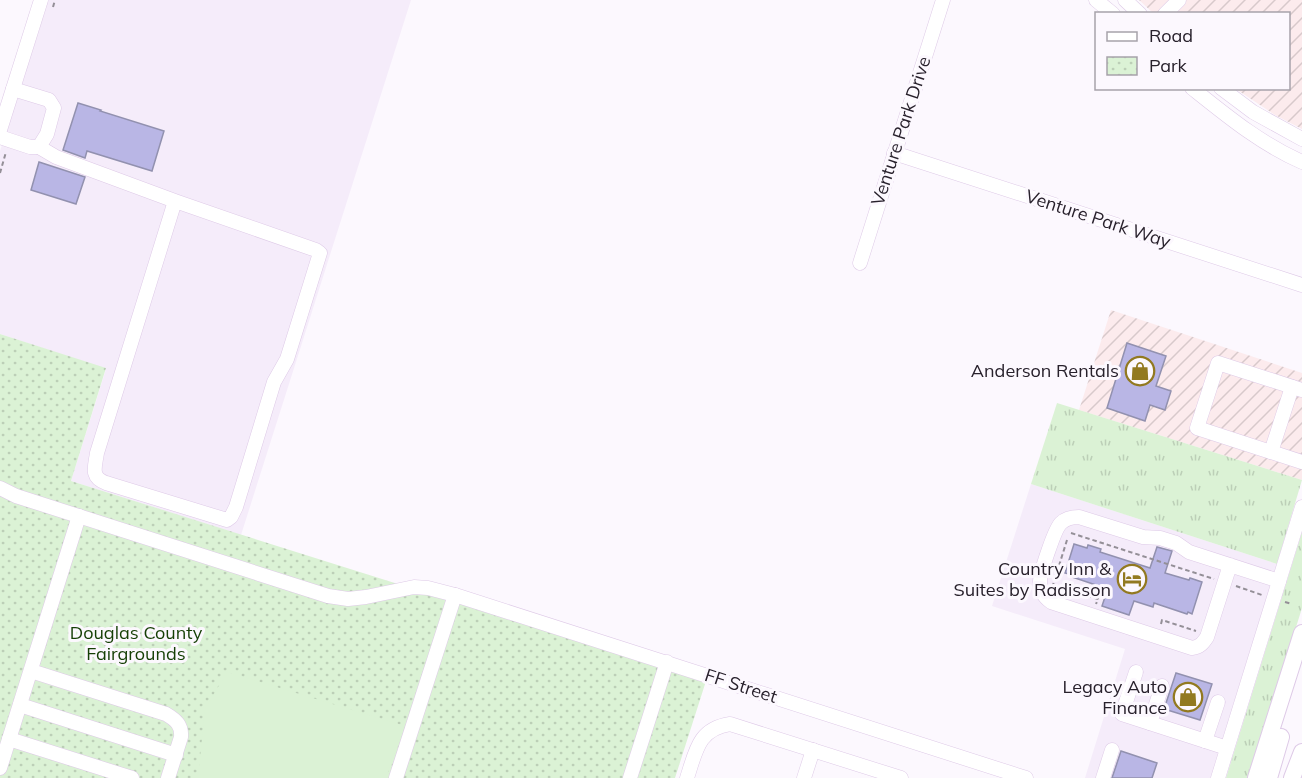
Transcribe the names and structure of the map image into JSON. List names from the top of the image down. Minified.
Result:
{"streets":{"street":["Venture Park Drive","Venture Park Way","FF Street"]},"crossings":[["Venture Park Drive","Venture Park Way"]],"parks":["Douglas County Fairgrounds"],"places":{"shop":["Anderson Rentals","Legacy Auto Finance"],"hotel":["Country Inn & Suites by Radisson"]},"legend":["Road","Park"]}
